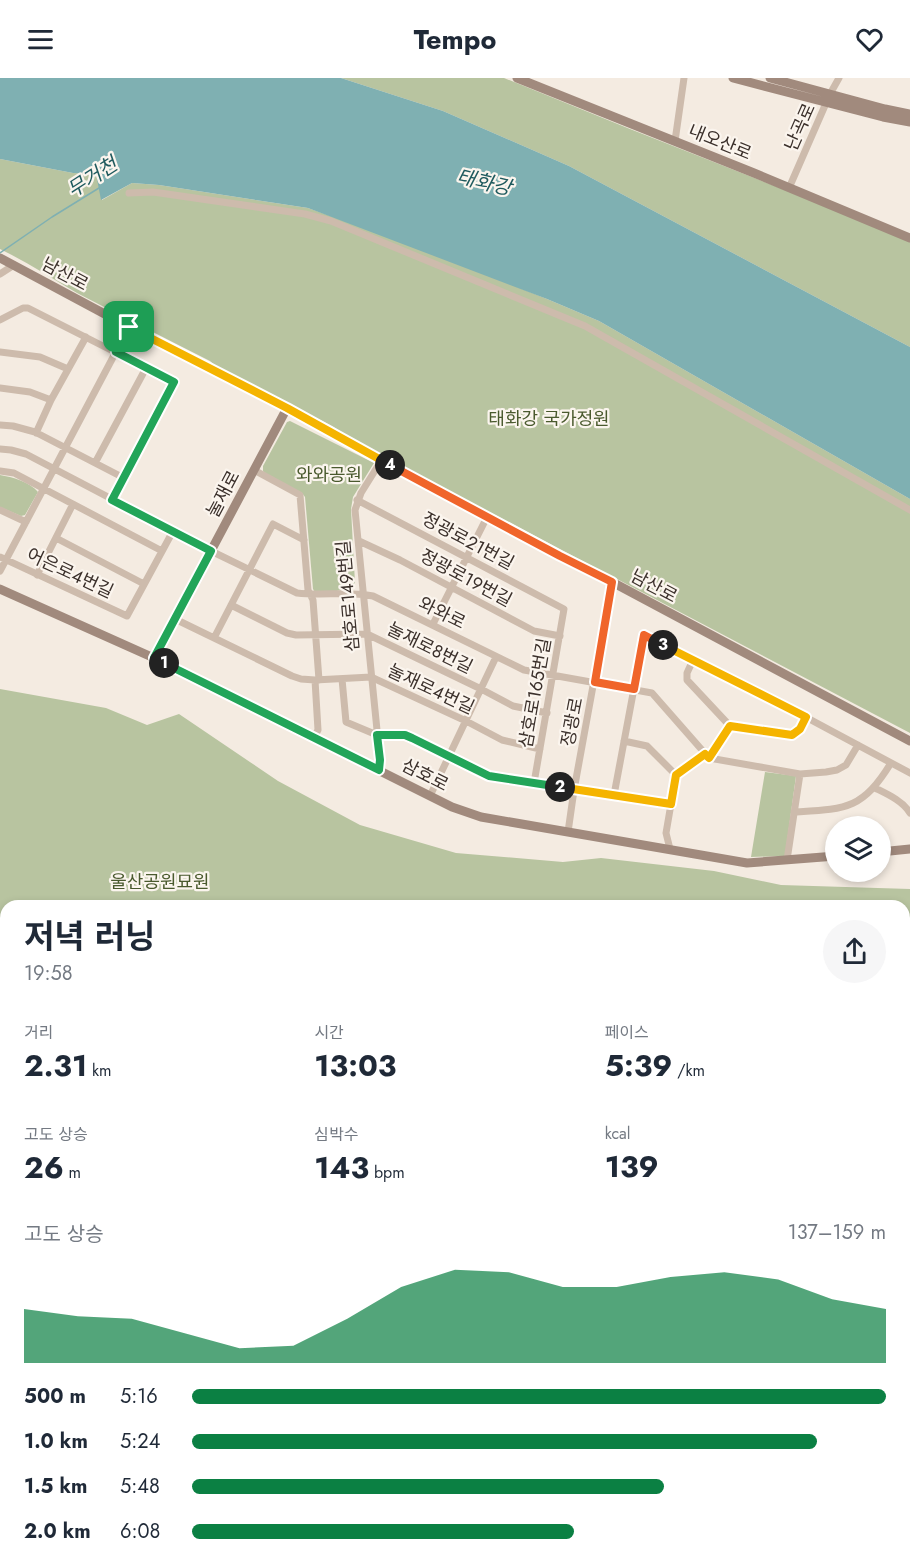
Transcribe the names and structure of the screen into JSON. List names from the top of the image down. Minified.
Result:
{"streets":{"main road":["내오산로","남산로","눌재로","삼호로"],"street":["난곡로","정광로21번길","어은로4번길","정광로19번길","삼호로149번길","와와로","눌재로8번길","눌재로4번길","삼호로165번길","정광로"]},"crossings":[["난곡로","내오산로"],["남산로","눌재로"],["남산로","정광로"],["눌재로","와와로"],["눌재로","눌재로4번길"],["눌재로","삼호로"],["정광로21번길","삼호로149번길"],["정광로21번길","삼호로165번길"],["정광로19번길","삼호로149번길"],["정광로19번길","삼호로165번길"],["삼호로149번길","와와로"],["삼호로149번길","눌재로8번길"],["삼호로149번길","눌재로4번길"],["삼호로149번길","삼호로"],["와와로","삼호로165번길"],["와와로","정광로"],["눌재로8번길","삼호로165번길"],["눌재로4번길","삼호로165번길"],["정광로","삼호로"]],"water":["무거천","태화강"],"parks":["태화강 국가정원","와와공원","울산공원묘원"],"page":{"header":"Tempo","pins":["4","3","1","2"],"heading":["저녁 러닝","19:58"],"stats":[["거리","2.31 km"],["시간","13:03"],["페이스","5:39 /km"],["고도 상승","26 m"],["심박수","143 bpm"],["kcal","139"]],"chart":["고도 상승","137–159 m"],"list":[{"name":"500 m","note":"5:16"},{"name":"1.0 km","note":"5:24"},{"name":"1.5 km","note":"5:48"},{"name":"2.0 km","note":"6:08"}]}}
